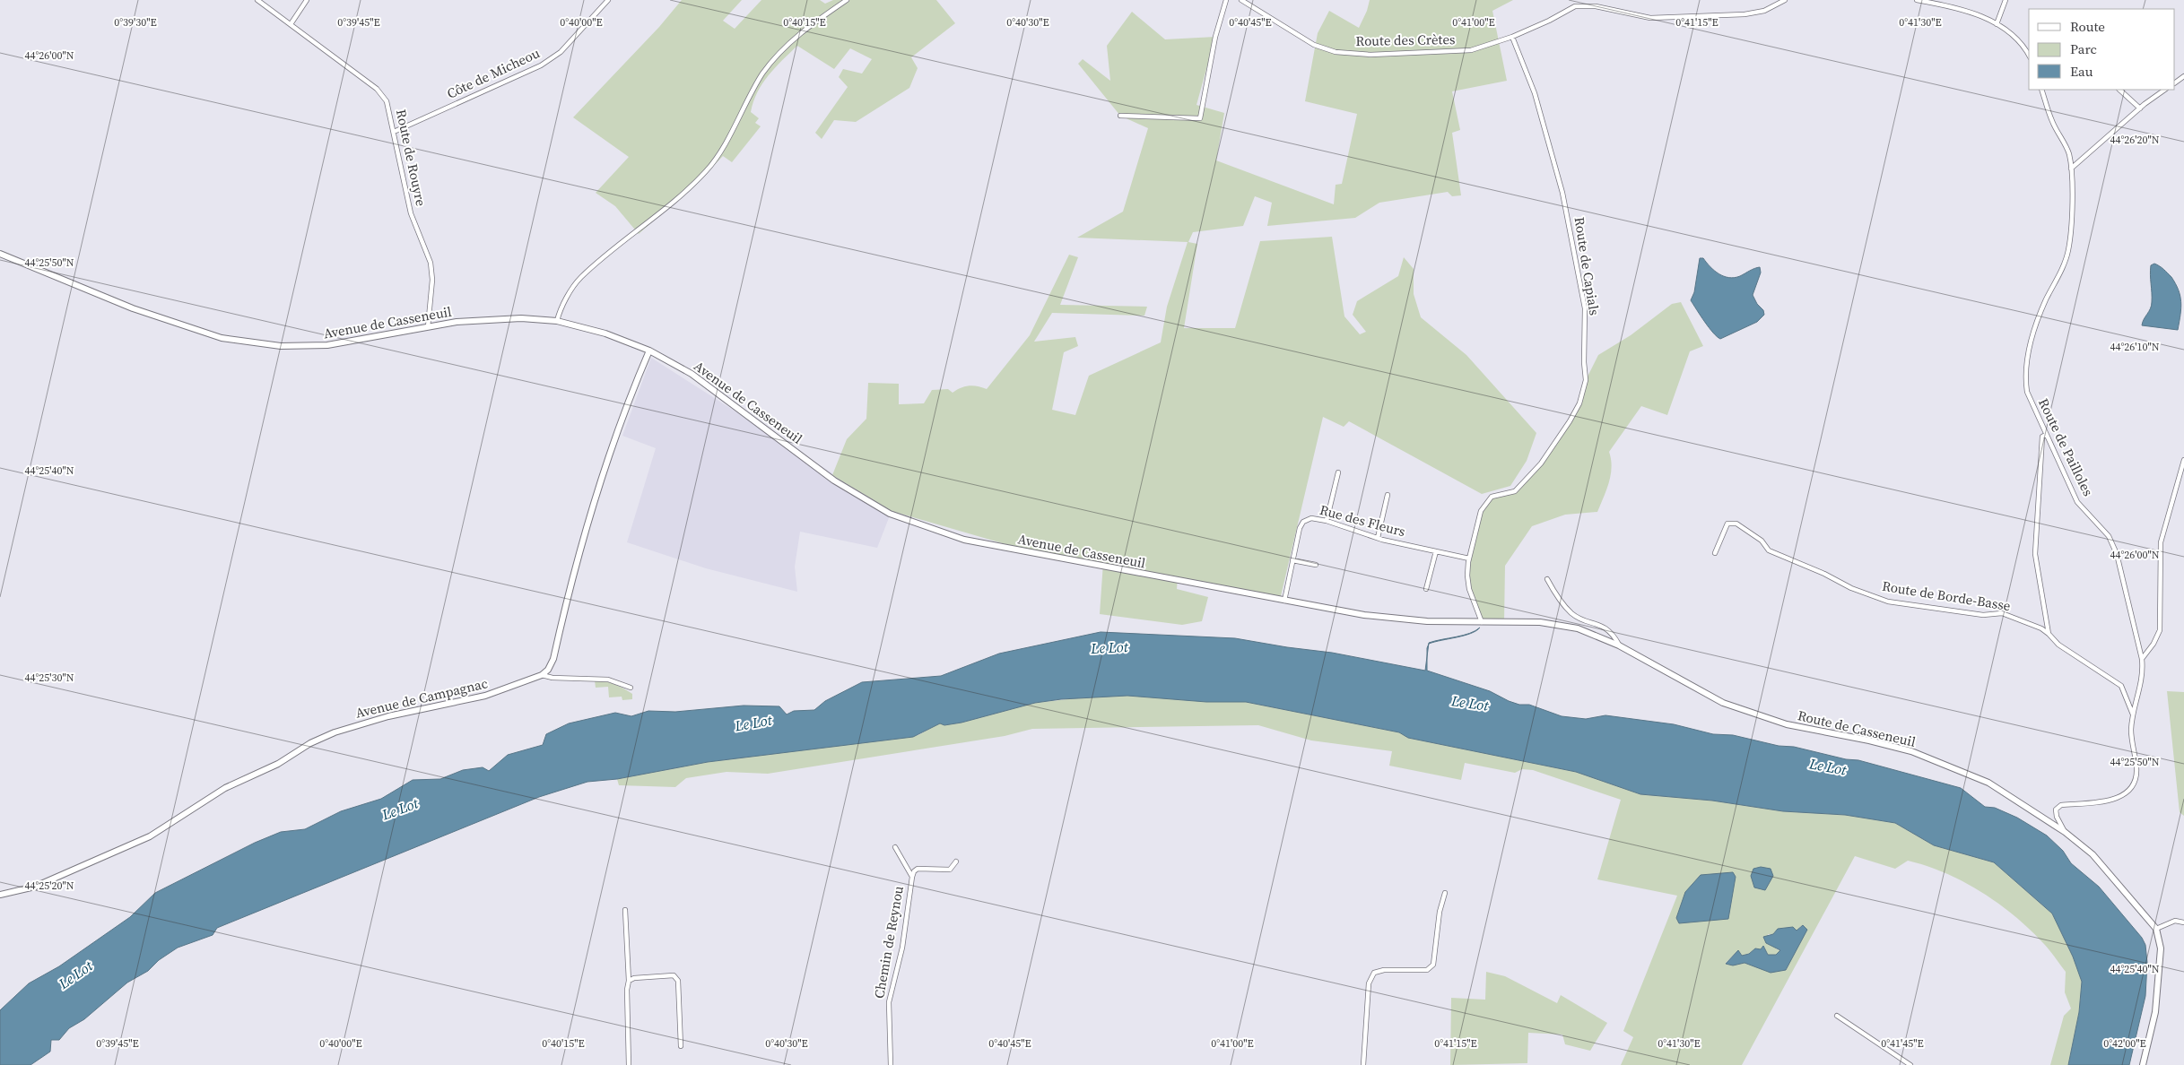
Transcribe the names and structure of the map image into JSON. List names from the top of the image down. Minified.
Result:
{"streets":{"main road":["Avenue de Casseneuil","Avenue de Campagnac","Route de Casseneuil"],"street":["Route des Crètes","Côte de Micheou","Route de Rouyre","Route de Capials","Route de Pailloles","Rue des Fleurs","Route de Borde-Basse","Chemin de Reynou"]},"crossings":[["Route des Crètes","Route de Capials"],["Côte de Micheou","Route de Rouyre"],["Route de Rouyre","Avenue de Casseneuil"],["Route de Capials","Avenue de Casseneuil"],["Route de Capials","Rue des Fleurs"],["Route de Capials","Route de Casseneuil"],["Avenue de Casseneuil","Rue des Fleurs"],["Avenue de Casseneuil","Route de Casseneuil"],["Route de Pailloles","Route de Casseneuil"]],"water":["Le Lot"],"legend":["Route","Parc","Eau"],"coordinates":["0°39'45\"E","0°40'00\"E","0°40'15\"E","0°40'30\"E","0°40'45\"E","0°41'00\"E","0°41'15\"E","0°41'30\"E","0°39'30\"E","44°26'00\"N","44°26'20\"N","44°25'50\"N","44°26'10\"N","44°25'40\"N","44°25'30\"N","44°25'20\"N","0°41'45\"E","0°42'00\"E"]}
